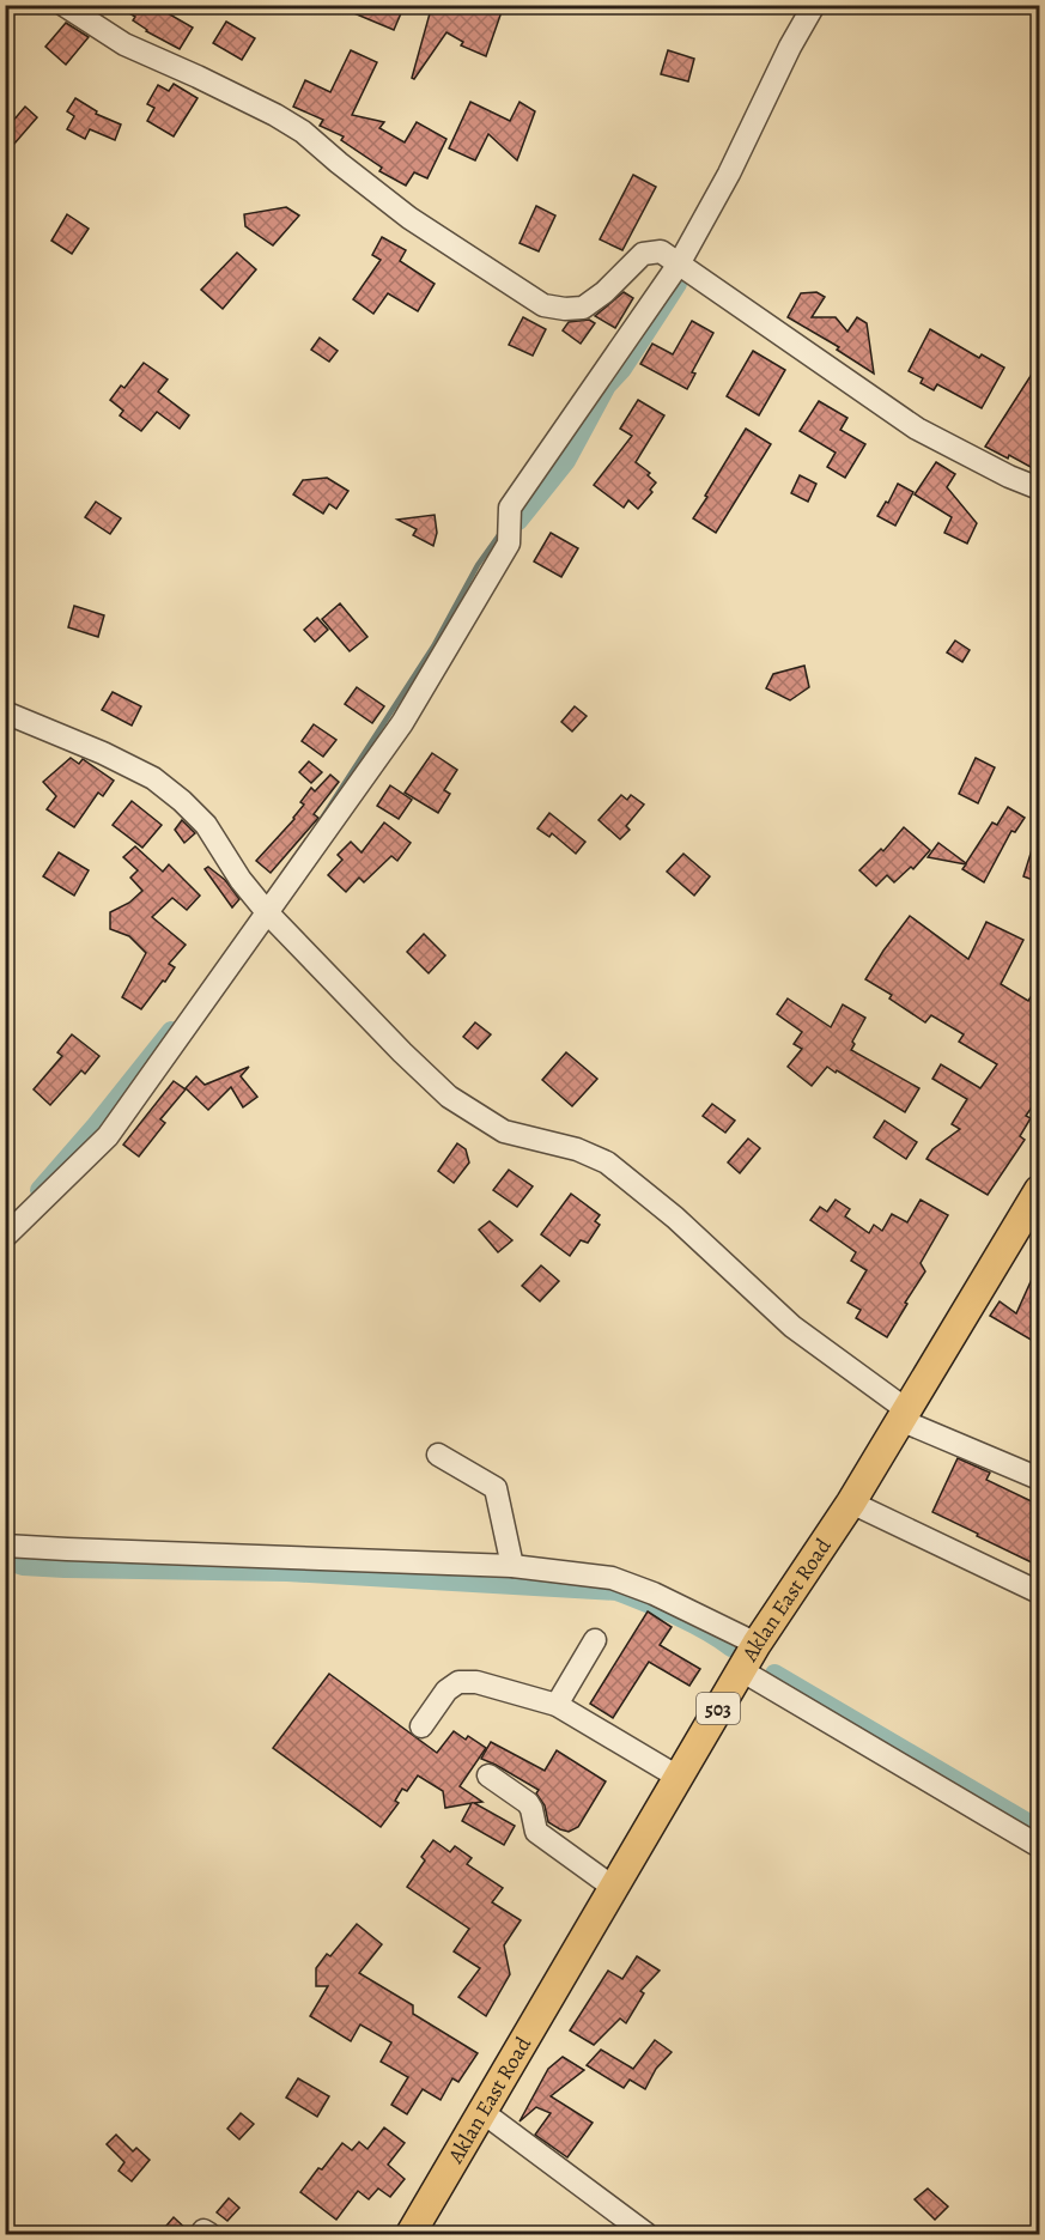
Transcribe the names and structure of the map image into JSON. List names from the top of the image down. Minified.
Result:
{"streets":{"main road":["Aklan East Road","503"]}}
